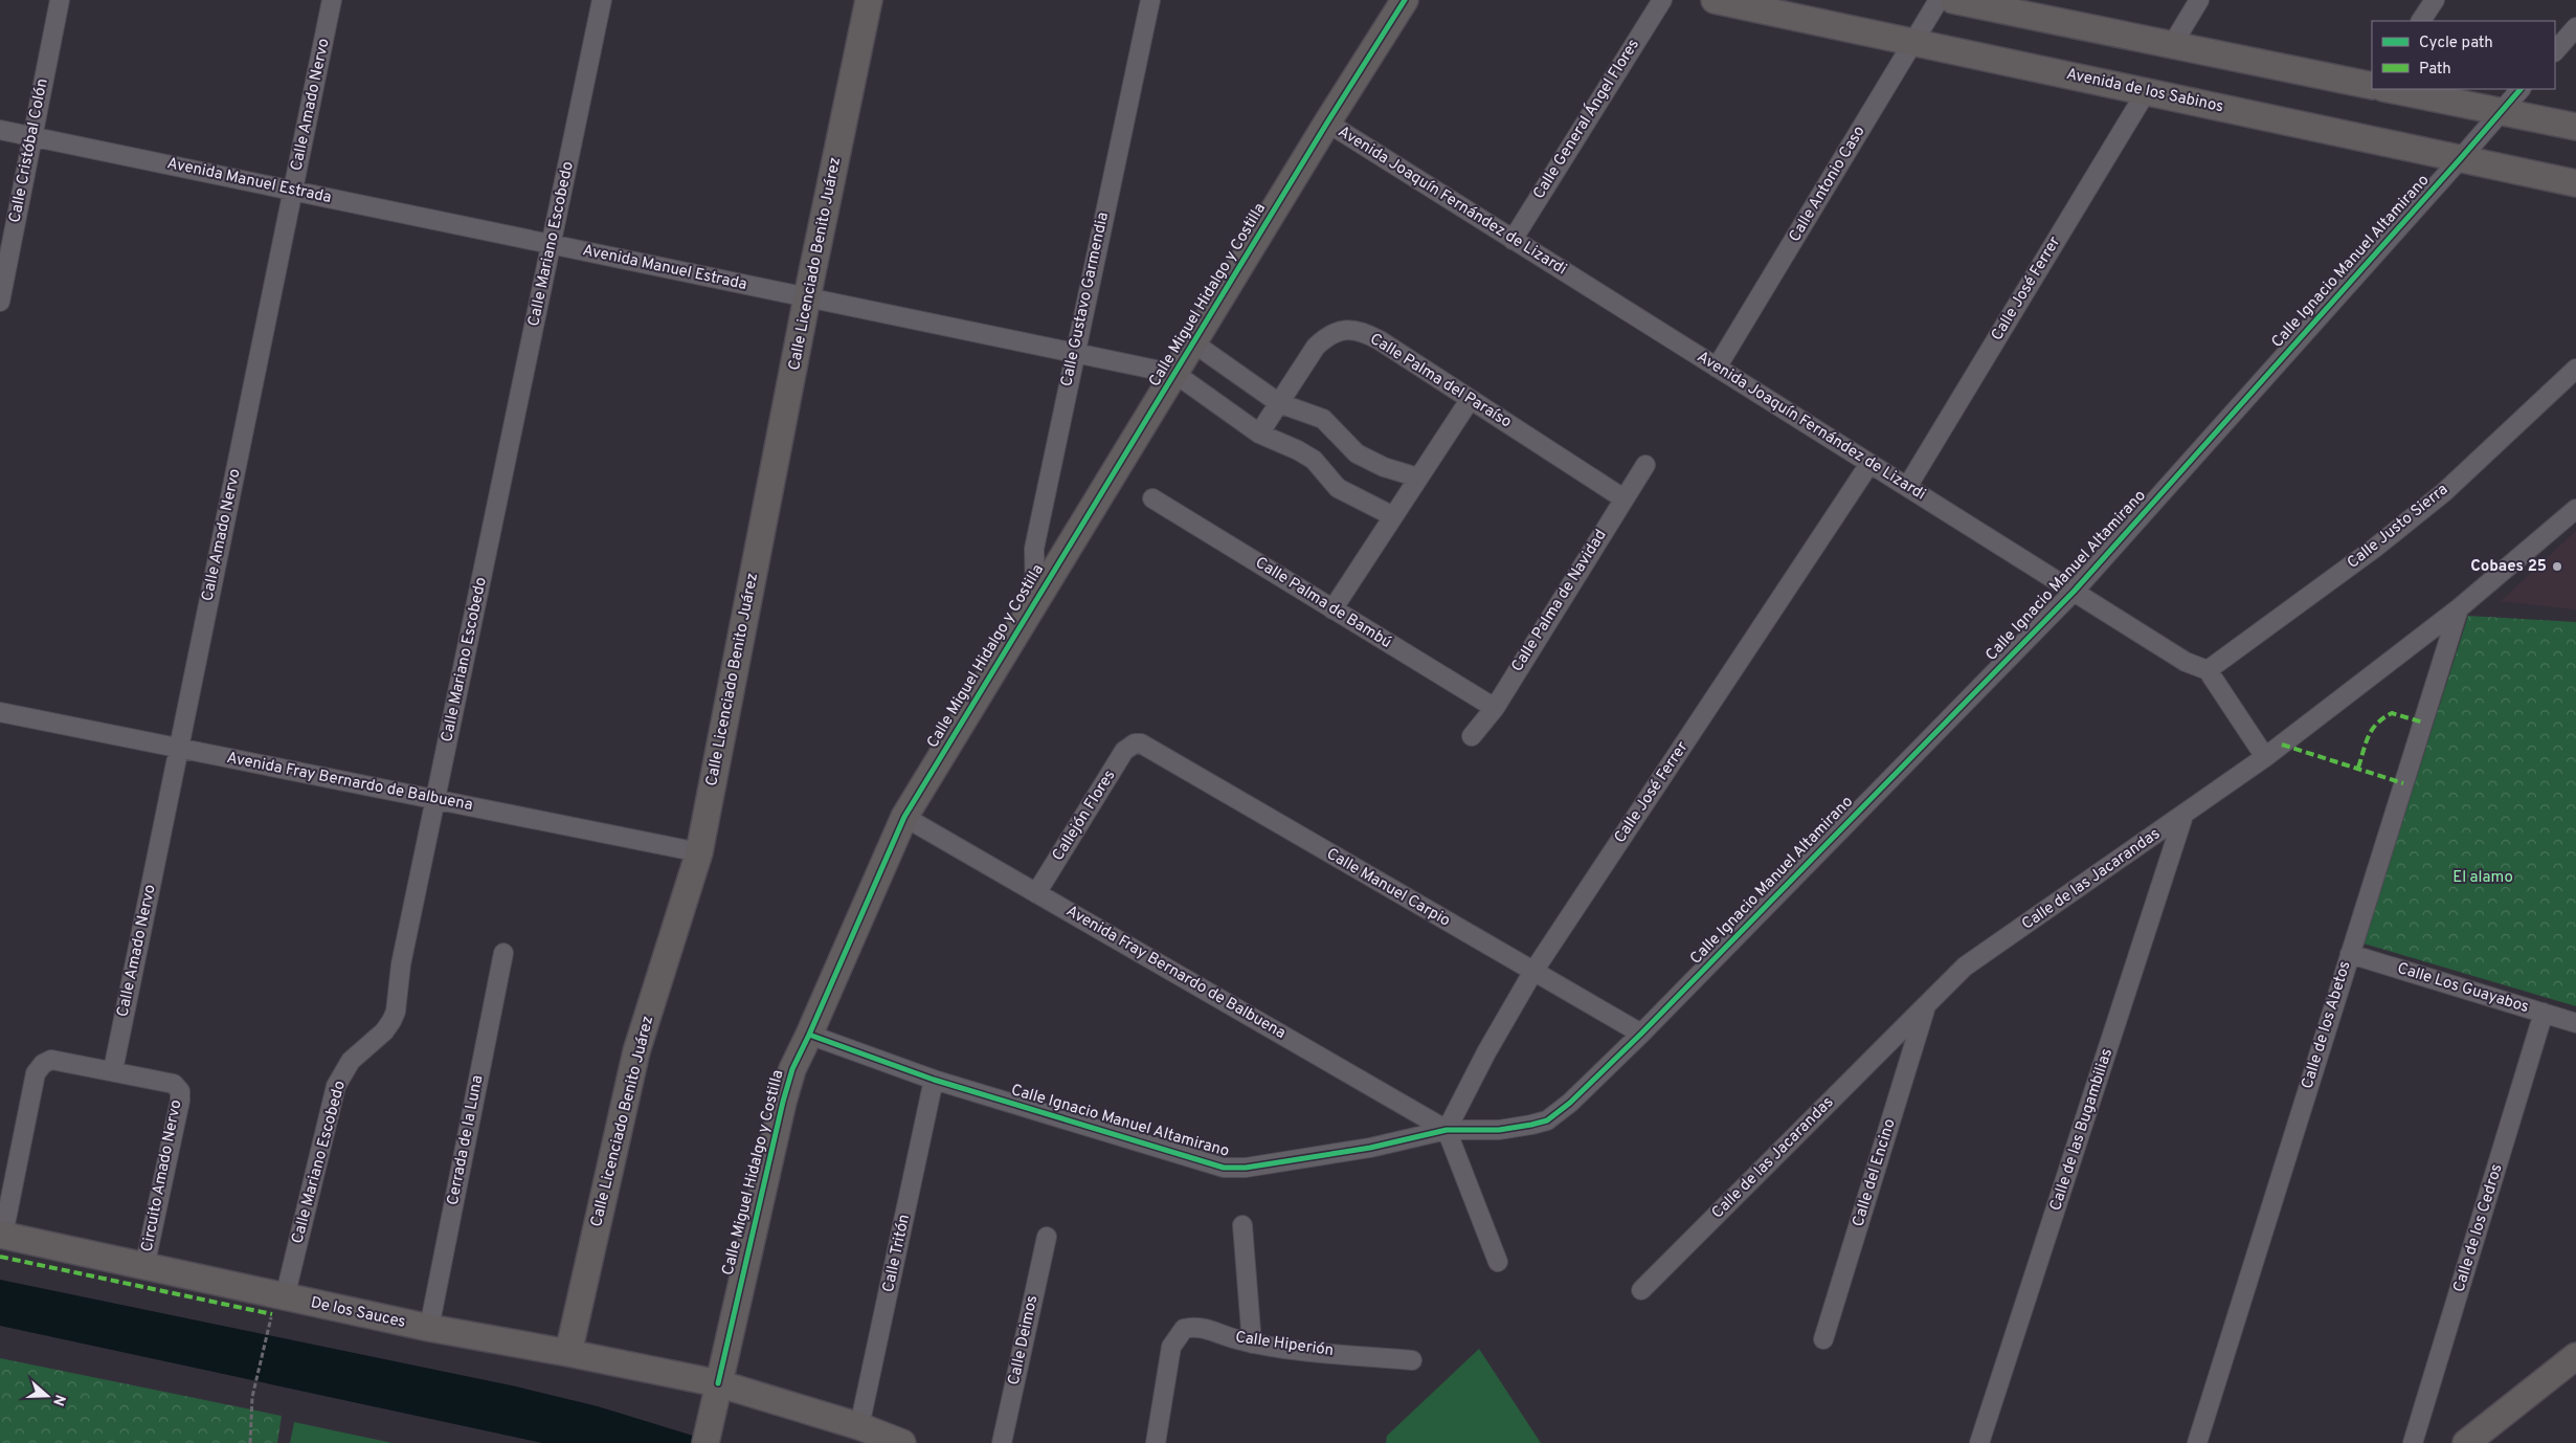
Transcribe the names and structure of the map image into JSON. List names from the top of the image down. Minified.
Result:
{"streets":{"street":["Avenida de los Sabinos","Calle Amado Nervo","Calle General Ángel Flores","Calle Cristóbal Colón","Avenida Manuel Estrada","Calle Antonio Caso","Avenida Joaquín Fernández de Lizardi","Calle Mariano Escobedo","Calle Ignacio Manuel Altamirano","Calle Licenciado Benito Juárez","Calle José Ferrer","Calle Miguel Hidalgo y Costilla","Calle Gustavo Garmendia","Calle Palma del Paraíso","Calle Justo Sierra","Calle Palma de Navidad","Calle Palma de Bambú","Avenida Fray Bernardo de Balbuena","Callejón Flores","Calle de las Jacarandas","Calle Manuel Carpio","Calle Los Guayabos","Calle de los Abetos","Calle de las Bugambilias","Cerrada de la Luna","Calle del Encino","Circuito Amado Nervo","Calle de los Cedros","Calle Tritón","De los Sauces","Calle Deimos","Calle Hiperión"]},"crossings":[["Avenida de los Sabinos","Calle Antonio Caso"],["Avenida de los Sabinos","Calle Ignacio Manuel Altamirano"],["Avenida de los Sabinos","Calle José Ferrer"],["Calle Amado Nervo","Avenida Manuel Estrada"],["Calle Amado Nervo","Avenida Fray Bernardo de Balbuena"],["Calle Amado Nervo","Circuito Amado Nervo"],["Calle General Ángel Flores","Avenida Joaquín Fernández de Lizardi"],["Calle Cristóbal Colón","Avenida Manuel Estrada"],["Avenida Manuel Estrada","Calle Mariano Escobedo"],["Avenida Manuel Estrada","Calle Licenciado Benito Juárez"],["Avenida Manuel Estrada","Calle Miguel Hidalgo y Costilla"],["Avenida Manuel Estrada","Calle Gustavo Garmendia"],["Calle Antonio Caso","Avenida Joaquín Fernández de Lizardi"],["Avenida Joaquín Fernández de Lizardi","Calle Ignacio Manuel Altamirano"],["Avenida Joaquín Fernández de Lizardi","Calle José Ferrer"],["Avenida Joaquín Fernández de Lizardi","Calle Miguel Hidalgo y Costilla"],["Avenida Joaquín Fernández de Lizardi","Calle Justo Sierra"],["Calle Mariano Escobedo","Avenida Fray Bernardo de Balbuena"],["Calle Mariano Escobedo","De los Sauces"],["Calle Ignacio Manuel Altamirano","Calle José Ferrer"],["Calle Ignacio Manuel Altamirano","Calle Miguel Hidalgo y Costilla"],["Calle Ignacio Manuel Altamirano","Avenida Fray Bernardo de Balbuena"],["Calle Ignacio Manuel Altamirano","Calle Manuel Carpio"],["Calle Ignacio Manuel Altamirano","Calle Tritón"],["Calle Licenciado Benito Juárez","Avenida Fray Bernardo de Balbuena"],["Calle Licenciado Benito Juárez","De los Sauces"],["Calle José Ferrer","Avenida Fray Bernardo de Balbuena"],["Calle José Ferrer","Calle Manuel Carpio"],["Calle Miguel Hidalgo y Costilla","Calle Gustavo Garmendia"],["Calle Miguel Hidalgo y Costilla","Avenida Fray Bernardo de Balbuena"],["Calle Miguel Hidalgo y Costilla","De los Sauces"],["Calle Palma del Paraíso","Calle Palma de Navidad"],["Calle Palma de Navidad","Calle Palma de Bambú"],["Avenida Fray Bernardo de Balbuena","Callejón Flores"],["Callejón Flores","Calle Manuel Carpio"],["Calle de las Jacarandas","Calle de los Abetos"],["Calle de las Jacarandas","Calle de las Bugambilias"],["Calle de las Jacarandas","Calle del Encino"],["Calle Los Guayabos","Calle de los Abetos"],["Calle Los Guayabos","Calle de los Cedros"],["Cerrada de la Luna","De los Sauces"],["Circuito Amado Nervo","De los Sauces"],["Calle Tritón","De los Sauces"]],"parks":["El alamo"],"places":["Cobaes 25"],"legend":["Cycle path","Path"],"north":"right"}
